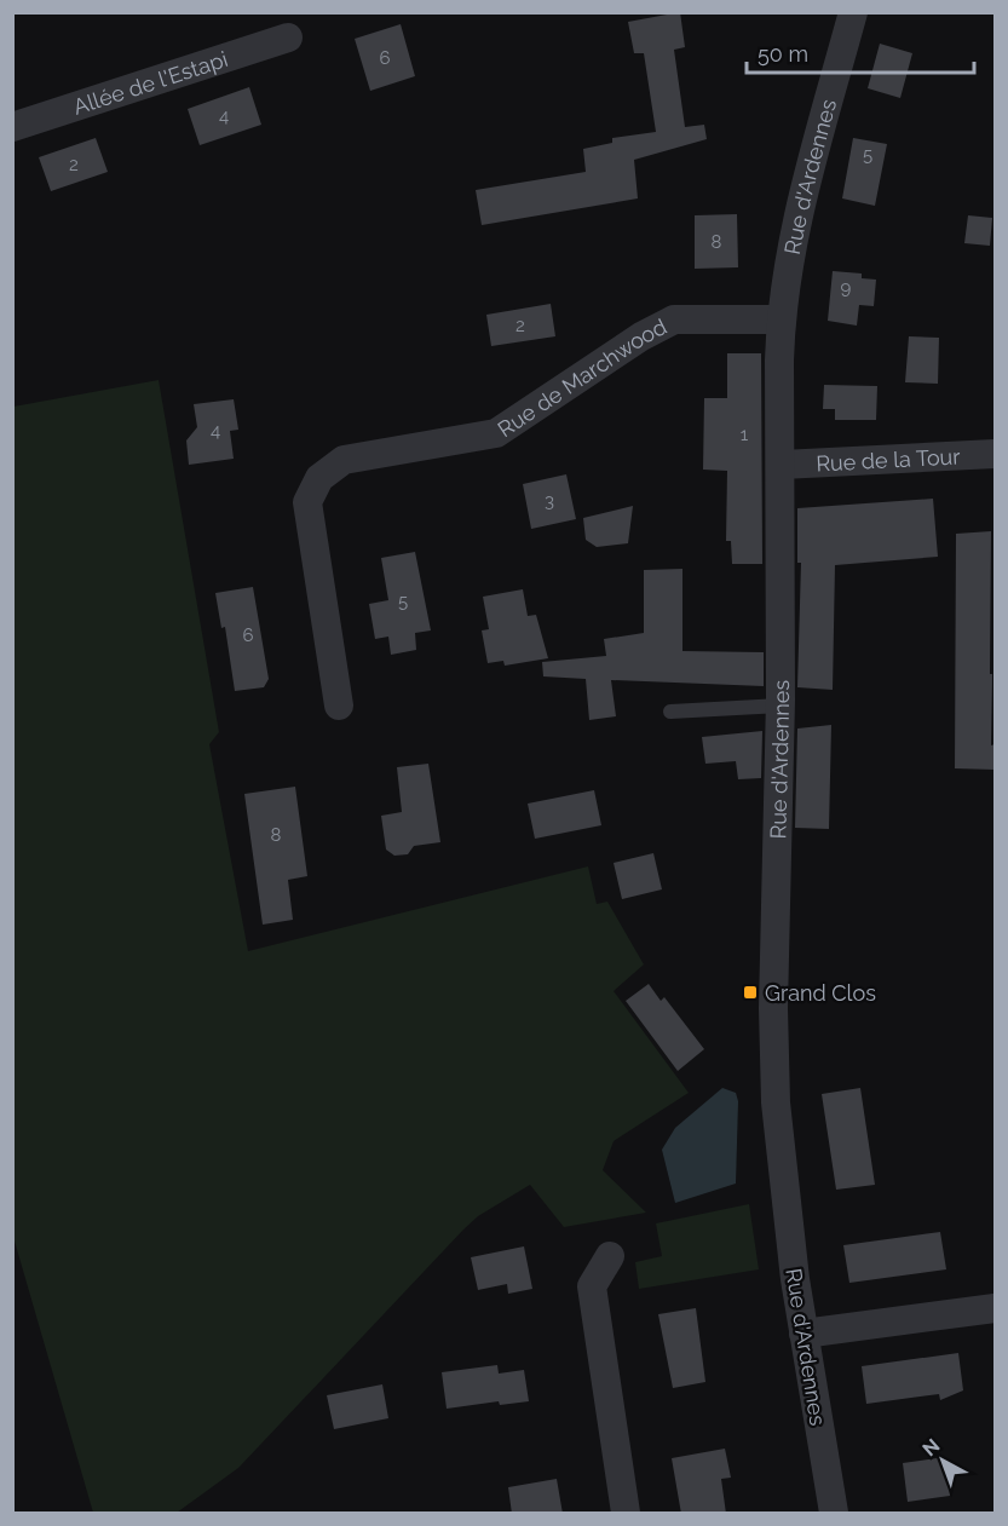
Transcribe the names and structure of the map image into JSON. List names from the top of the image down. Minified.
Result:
{"streets":{"street":["Allée de l'Estapi","Rue d'Ardennes","Rue de Marchwood","Rue de la Tour"]},"crossings":[["Rue d'Ardennes","Rue de Marchwood"],["Rue d'Ardennes","Rue de la Tour"]],"places":{"transit":["Grand Clos"]},"house_numbers":["6","4","5","2","8","9","2","4","1","3","5","6","8"],"scale_bar":"50 m","north":"top left"}
